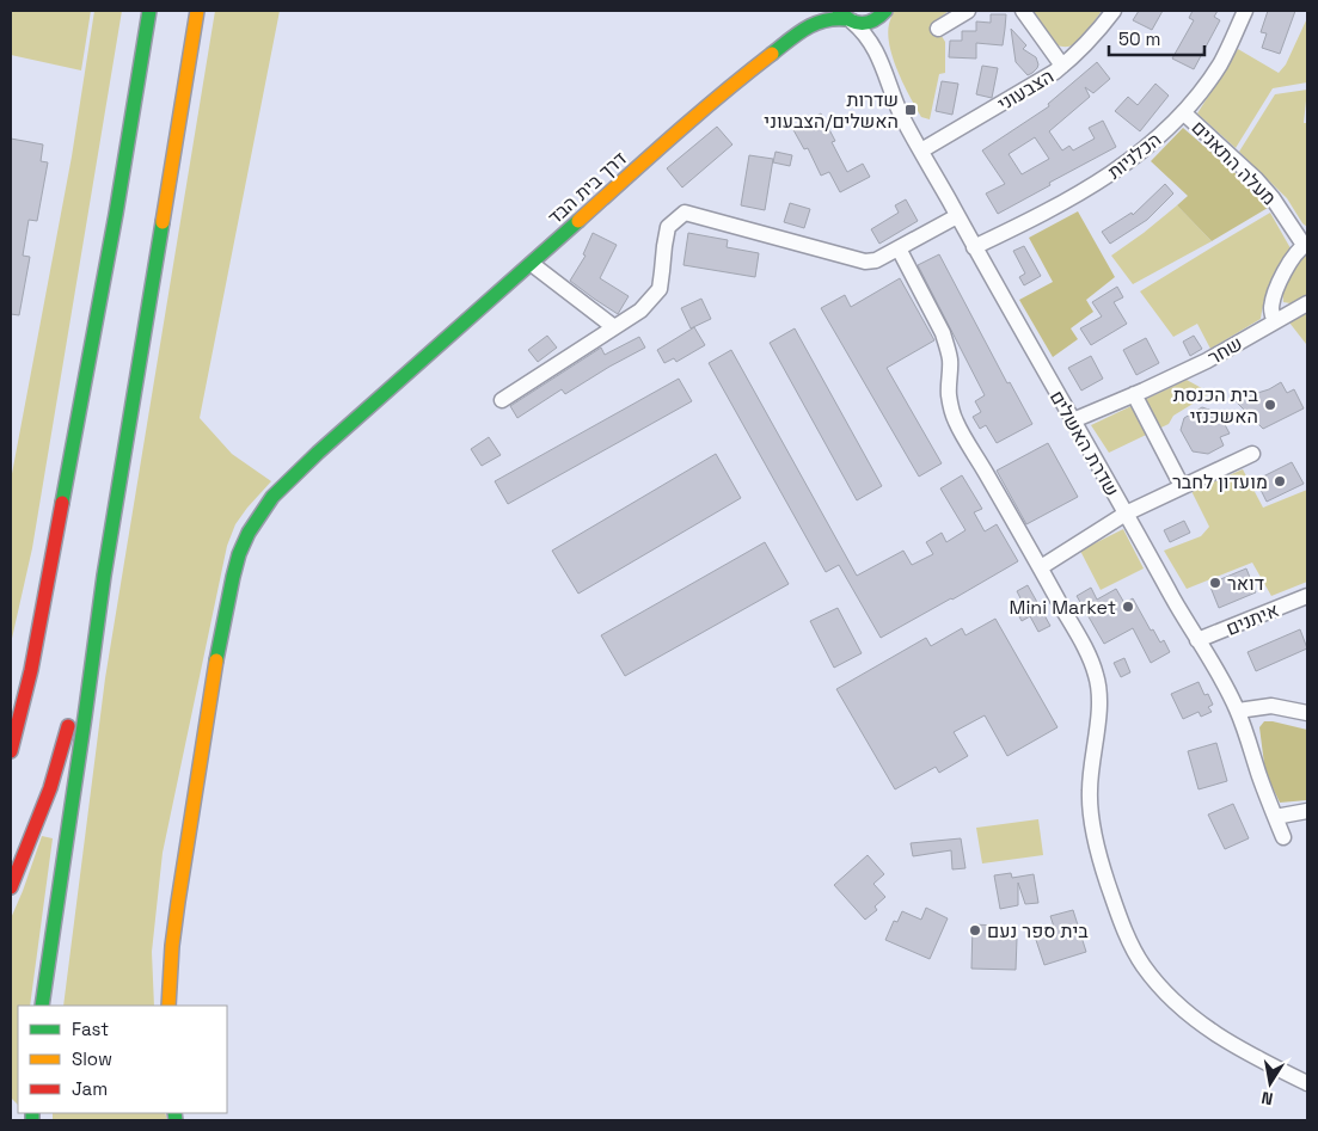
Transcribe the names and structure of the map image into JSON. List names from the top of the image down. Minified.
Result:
{"streets":{"main road":["דרך בית הבד"],"street":["הצבעוני","הכלניות","מעלה התאנים","שחר","שדרת האשלים","איתנים"]},"crossings":[["הצבעוני","שדרת האשלים"],["הכלניות","מעלה התאנים"],["הכלניות","שדרת האשלים"],["מעלה התאנים","שחר"],["דרך בית הבד","שדרת האשלים"],["שחר","שדרת האשלים"],["שדרת האשלים","איתנים"]],"places":{"transit":["שדרות האשלים/הצבעוני"],"other":["בית הכנסת האשכנזי","מועדון לחבר","דואר","Mini Market","בית ספר נעם"]},"legend":["Fast","Slow","Jam"],"scale_bar":"50 m","north":"bottom"}
